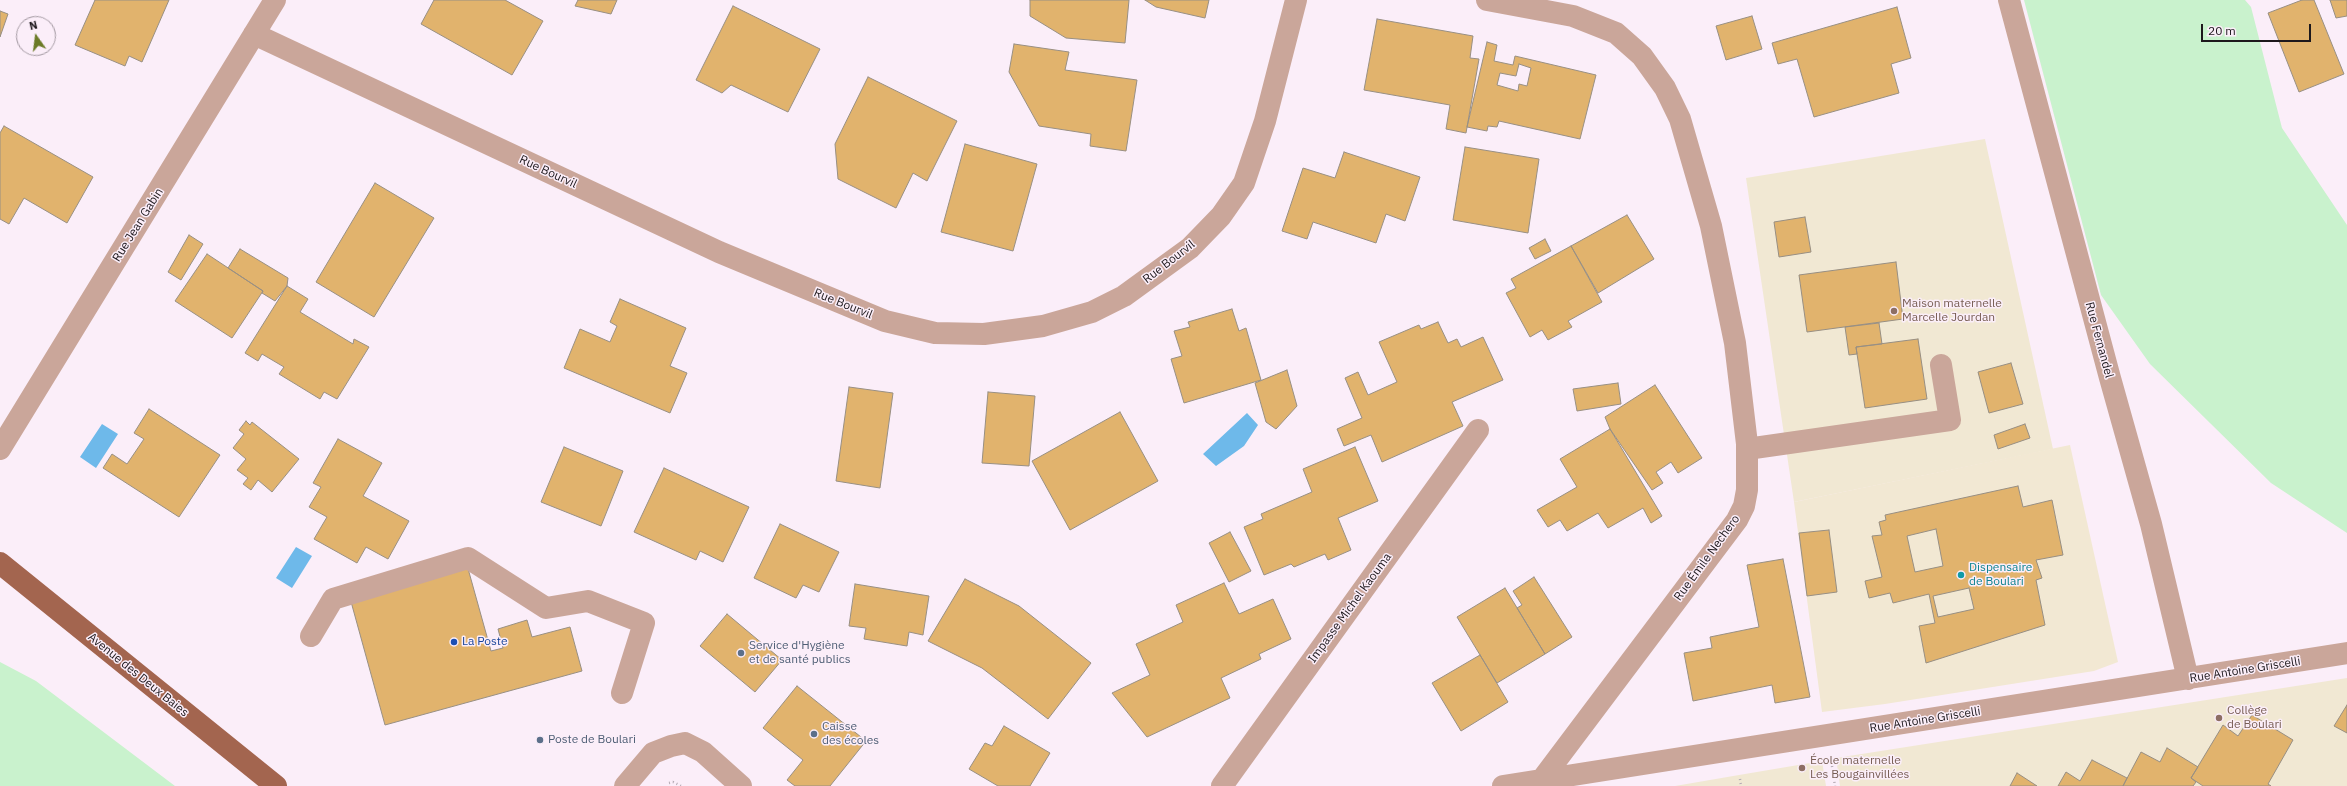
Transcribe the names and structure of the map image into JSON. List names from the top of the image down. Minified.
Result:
{"streets":{"main road":["Avenue des Deux Baies"],"street":["Rue Bourvil","Rue Jean Gabin","Rue Fernandel","Rue Émile Nechero","Impasse Michel Kaouma","Rue Antoine Griscelli"]},"crossings":[["Rue Bourvil","Rue Jean Gabin"],["Rue Fernandel","Rue Antoine Griscelli"],["Rue Émile Nechero","Rue Antoine Griscelli"]],"places":["Maison maternelle Marcelle Jourdan","Dispensaire de Boulari","La Poste","Service d'Hygiène et de santé publics","Collège de Boulari","Caisse des écoles","Poste de Boulari","École maternelle Les Bougainvillées"],"scale_bar":"20 m","north":"top"}
